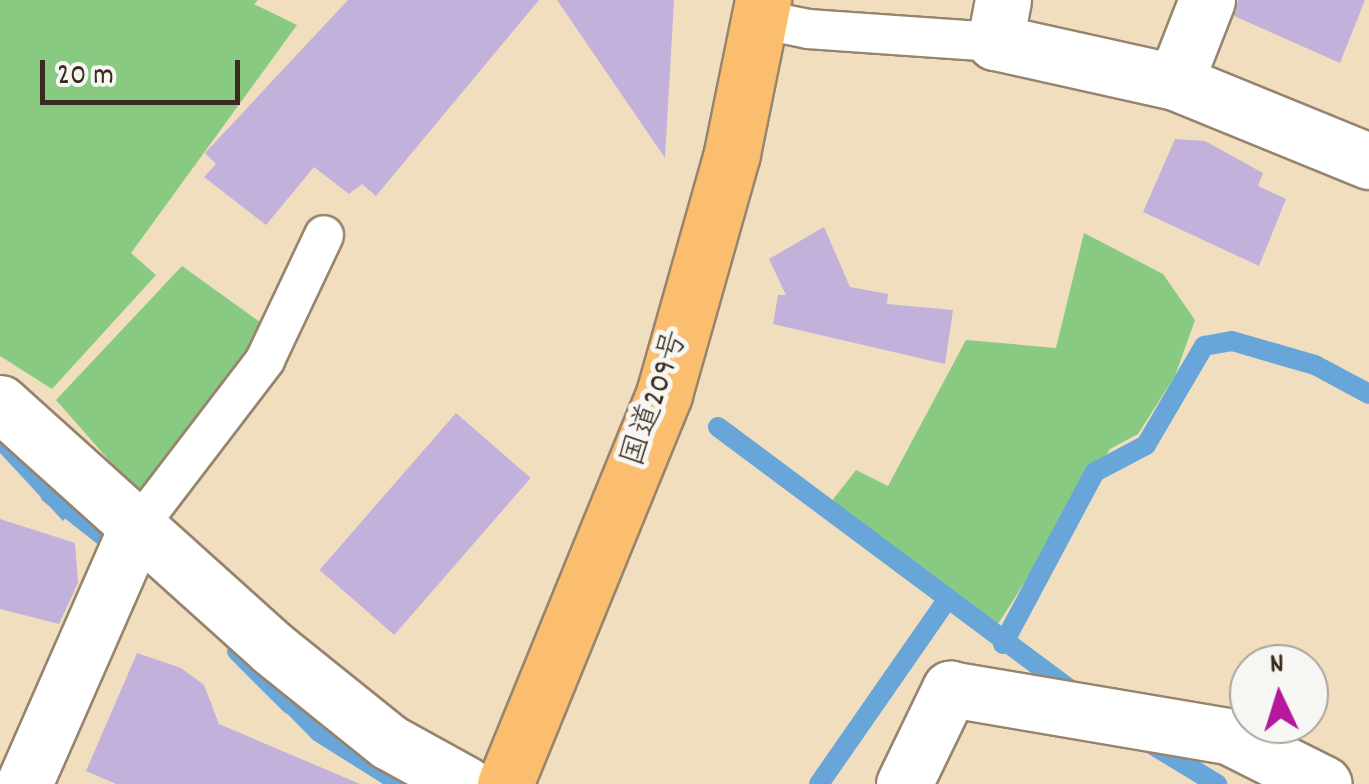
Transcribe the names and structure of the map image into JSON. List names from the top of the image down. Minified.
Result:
{"streets":{"highway":["国道209号"]},"scale_bar":"20 m","north":"top"}
